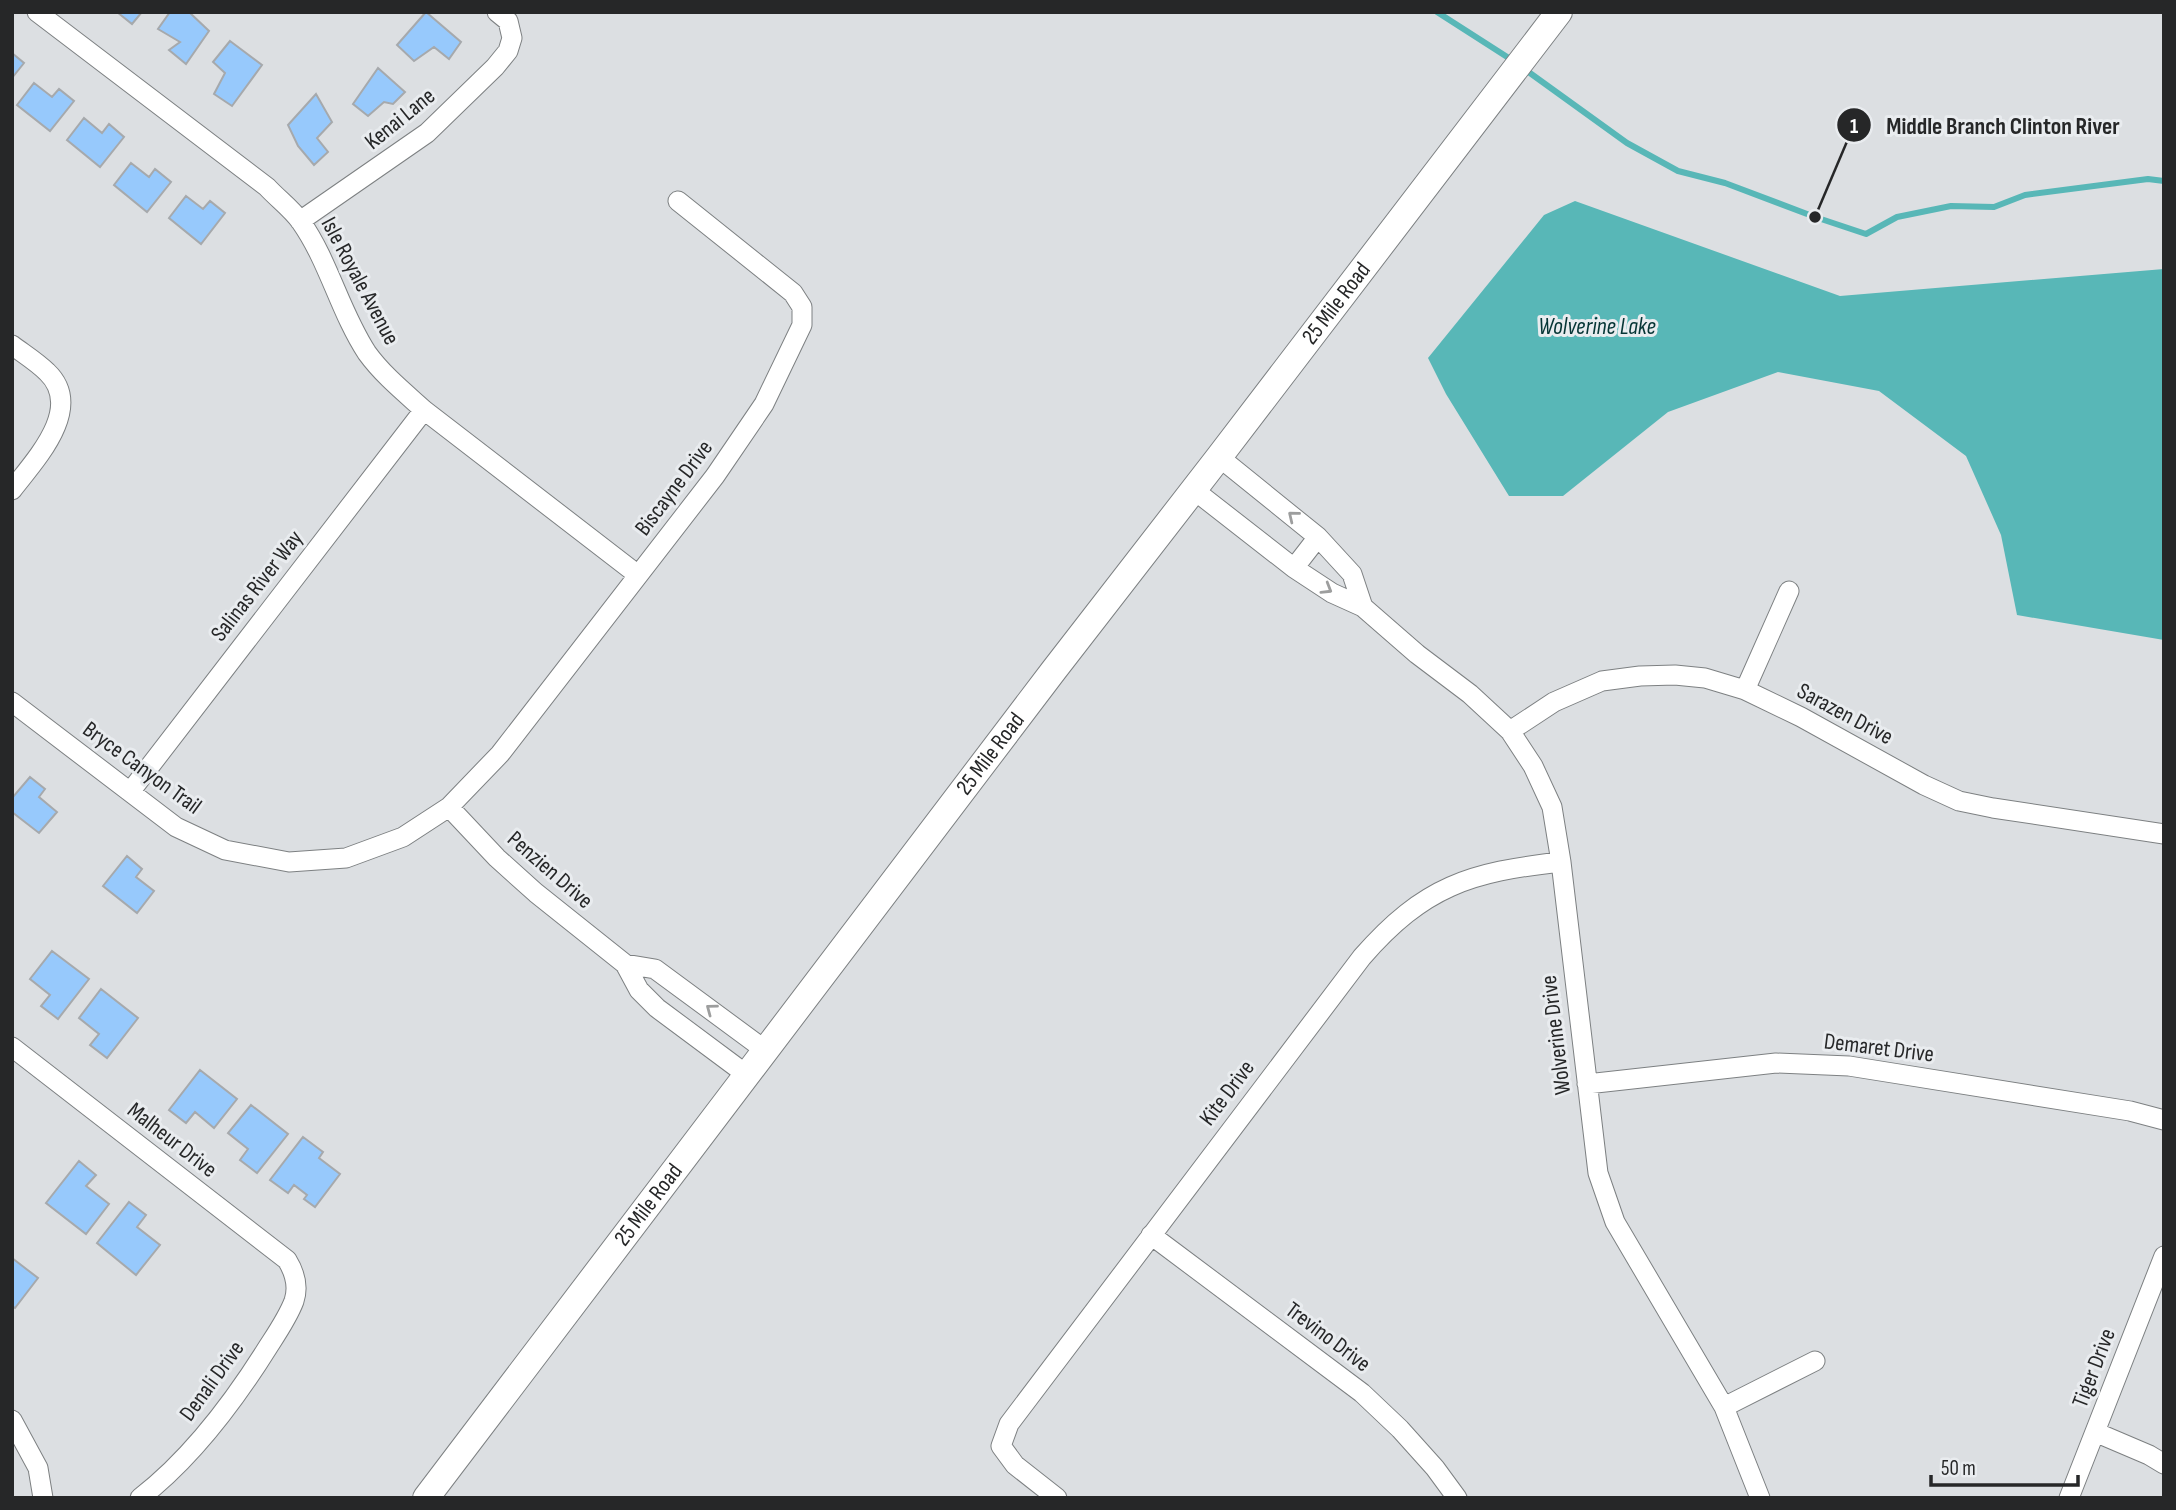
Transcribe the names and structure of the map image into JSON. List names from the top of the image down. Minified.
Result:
{"streets":{"street":["Kenai Lane","Isle Royale Avenue","25 Mile Road","Biscayne Drive","Salinas River Way","Sarazen Drive","Bryce Canyon Trail","Penzien Drive","Wolverine Drive","Demaret Drive","Kite Drive","Malheur Drive","Trevino Drive","Tiger Drive","Denali Drive"]},"crossings":[["Kenai Lane","Isle Royale Avenue"],["Isle Royale Avenue","Biscayne Drive"],["Isle Royale Avenue","Salinas River Way"],["25 Mile Road","Penzien Drive"],["25 Mile Road","Wolverine Drive"],["Biscayne Drive","Bryce Canyon Trail"],["Biscayne Drive","Penzien Drive"],["Salinas River Way","Bryce Canyon Trail"],["Sarazen Drive","Wolverine Drive"],["Bryce Canyon Trail","Penzien Drive"],["Wolverine Drive","Demaret Drive"],["Wolverine Drive","Kite Drive"],["Kite Drive","Trevino Drive"],["Malheur Drive","Denali Drive"]],"water":["Wolverine Lake"],"places":["Middle Branch Clinton River"],"scale_bar":"50 m"}
